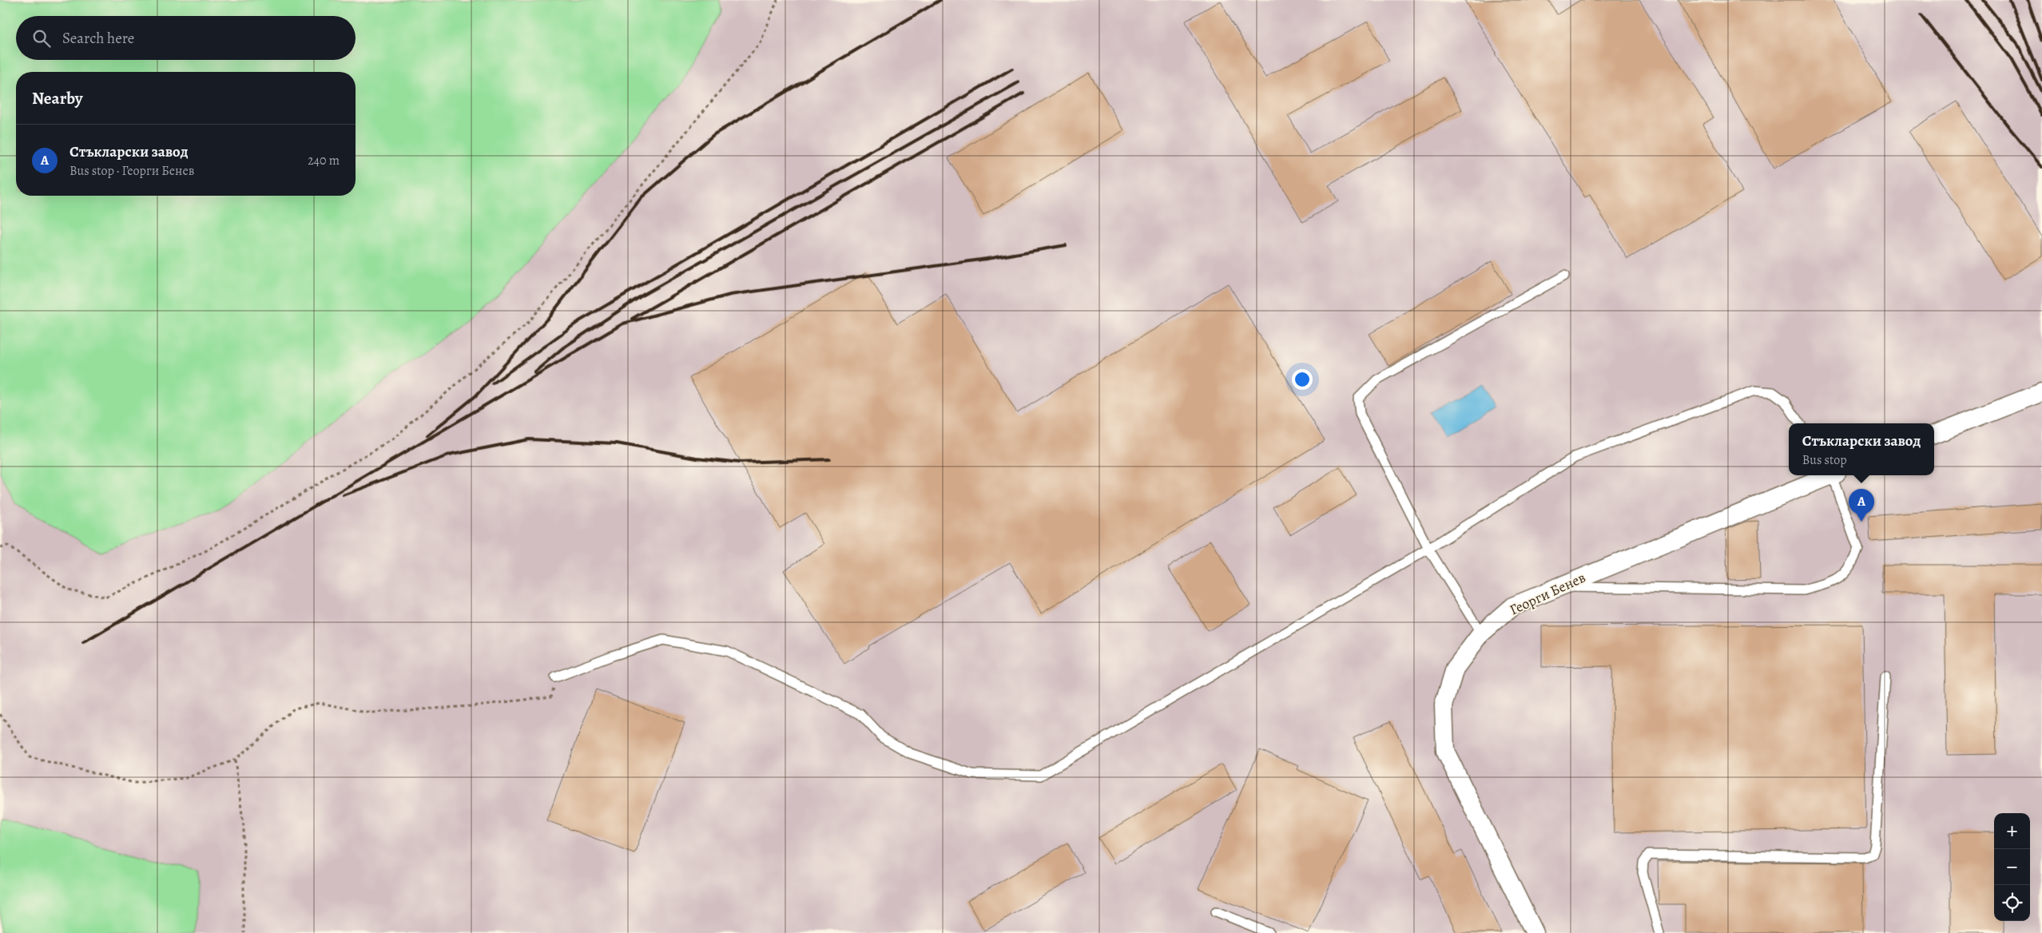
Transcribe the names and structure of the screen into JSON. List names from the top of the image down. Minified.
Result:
{"streets":{"street":["Георги Бенев"]},"page":{"search":"Search here","heading":"Nearby","list":[{"mark":"A","name":"Стъкларски завод","note":"Bus stop · Георги Бенев","value":"240 m"}],"popup":["Стъкларски завод","Bus stop"],"pins":"A","map_buttons":["+","−"]}}
